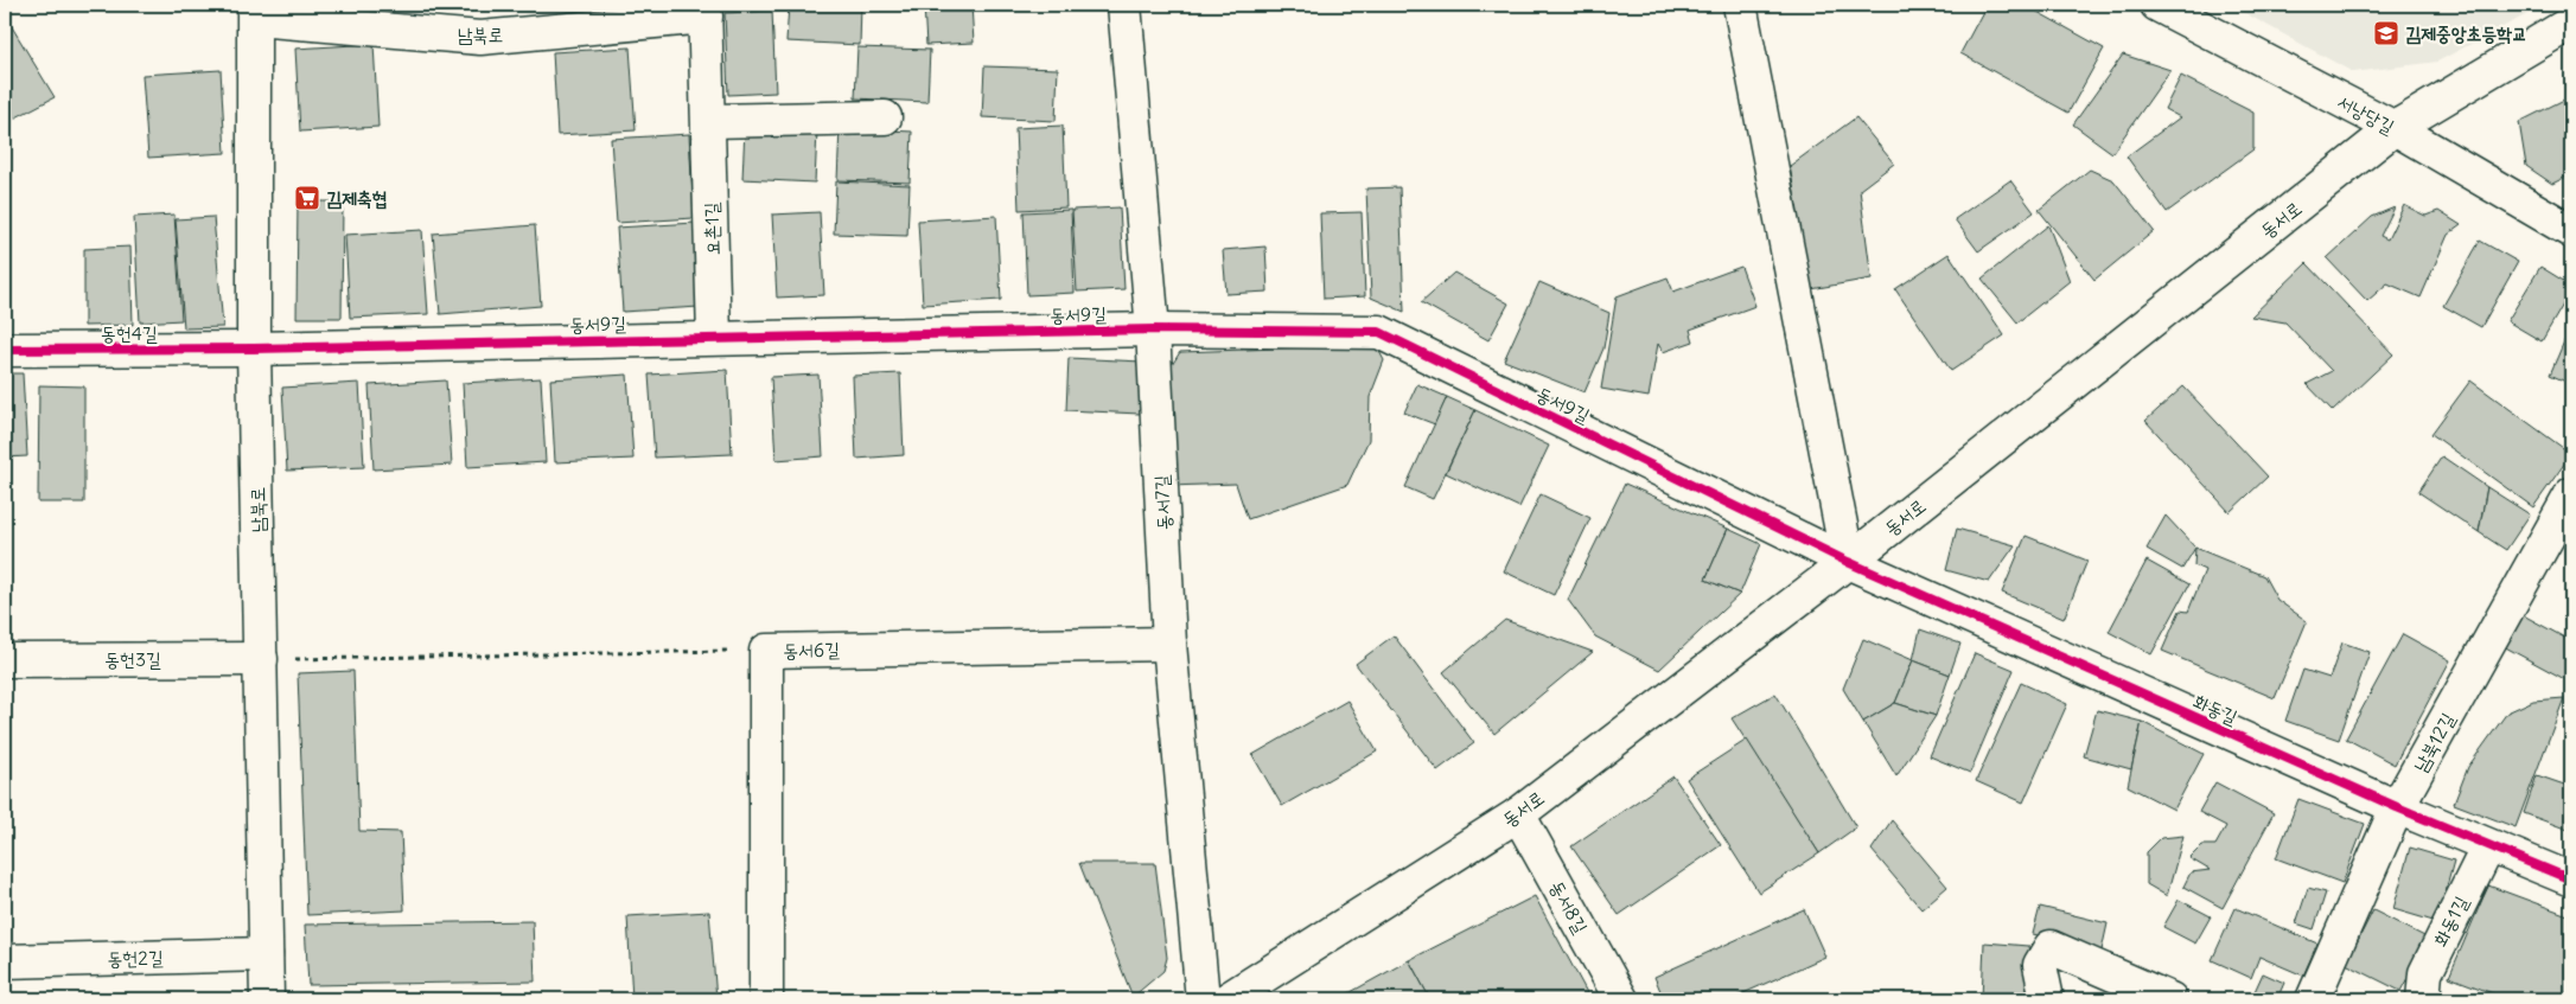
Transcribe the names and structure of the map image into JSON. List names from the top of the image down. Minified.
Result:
{"streets":{"street":["남북로","서낭당길","동서로","요촌1길","동서9길","동헌4길","동서7길","동서6길","동헌3길","화동길","남북12길","동서8길","화동1길","동헌2길"]},"crossings":[["남북로","요촌1길"],["남북로","동서9길"],["남북로","동헌4길"],["남북로","동헌3길"],["남북로","동헌2길"],["서낭당길","동서로"],["동서로","동서9길"],["동서로","화동길"],["동서로","동서8길"],["요촌1길","동서9길"],["동서9길","동헌4길"],["동서9길","동서7길"],["동서9길","화동길"],["동서7길","동서6길"],["화동길","남북12길"],["화동길","화동1길"]],"places":{"school or university":["김제중앙초등학교"],"supermarket":["김제축협"]}}
